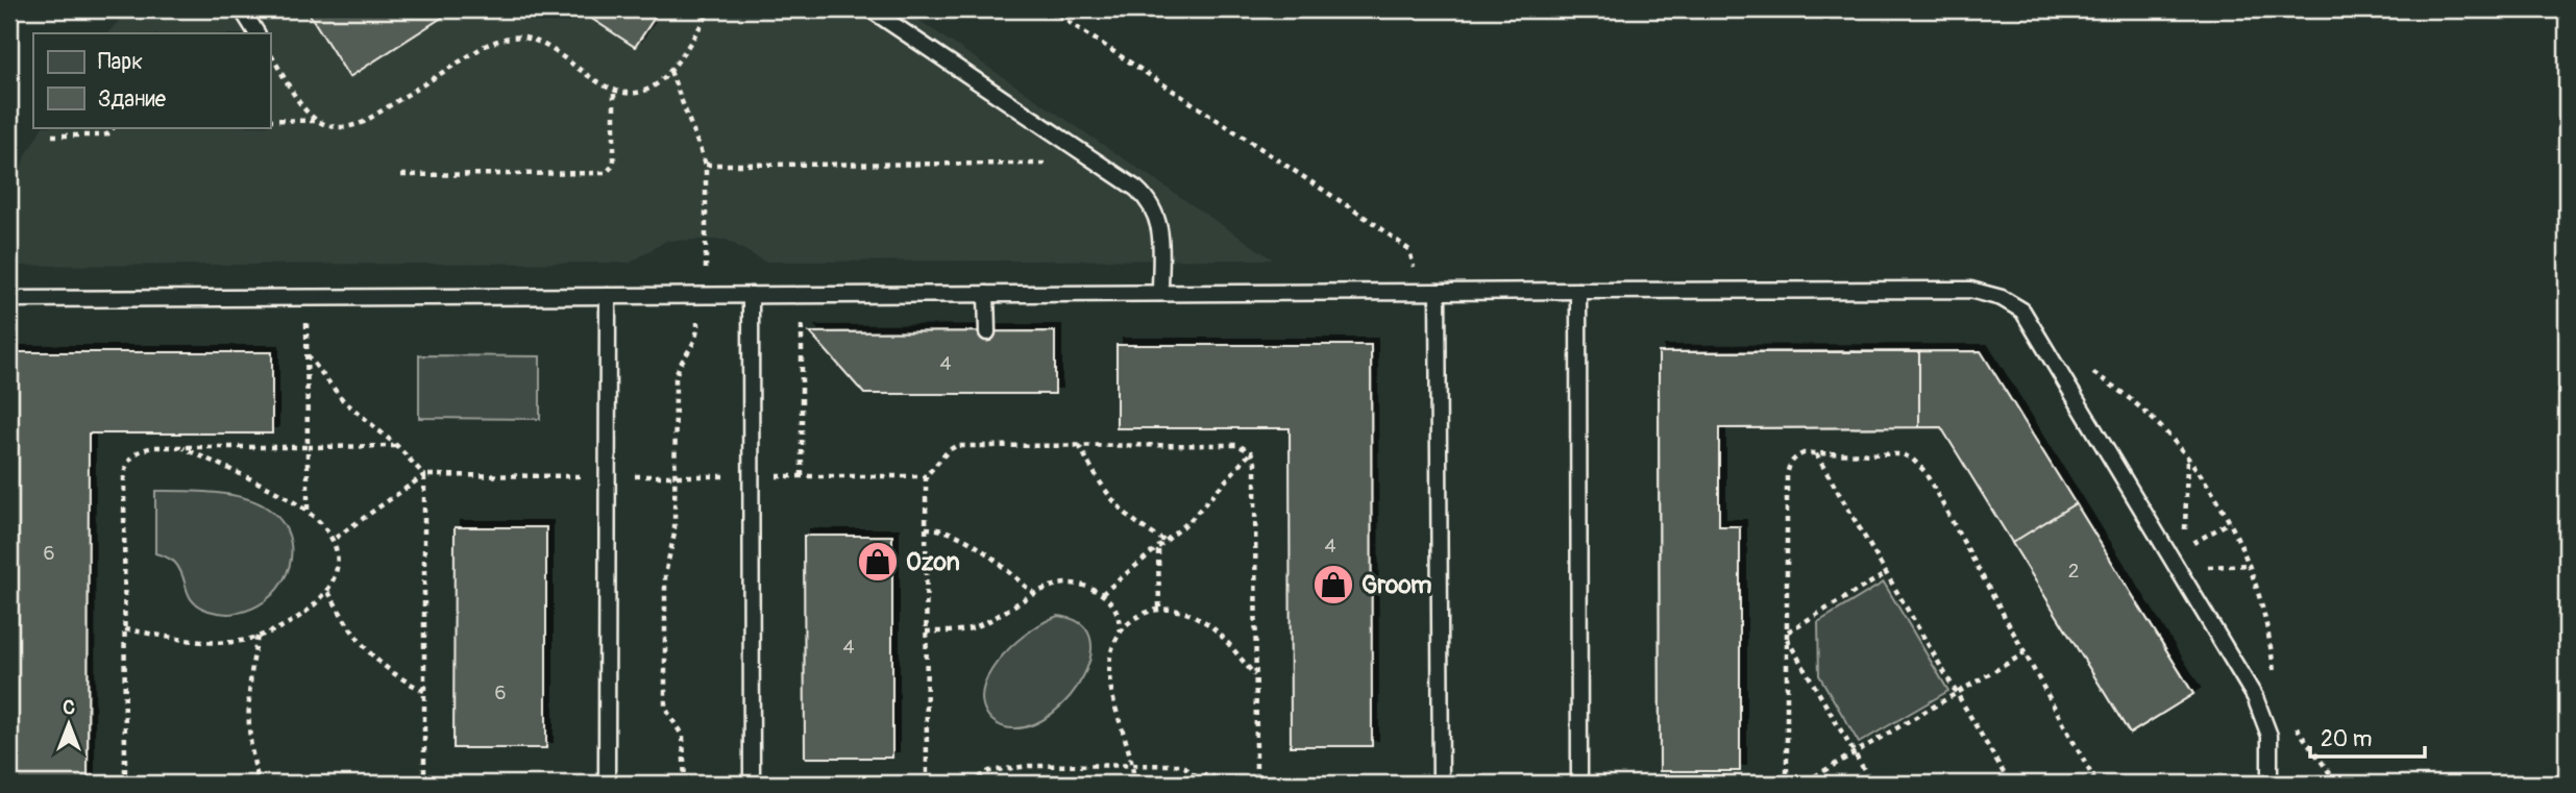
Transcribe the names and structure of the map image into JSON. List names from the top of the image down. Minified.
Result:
{"places":{"shop":["Ozon","Groom"]},"house_numbers":["4","4","6","2","4","6"],"legend":["Парк","Здание"],"scale_bar":"20 m","north":"top"}
